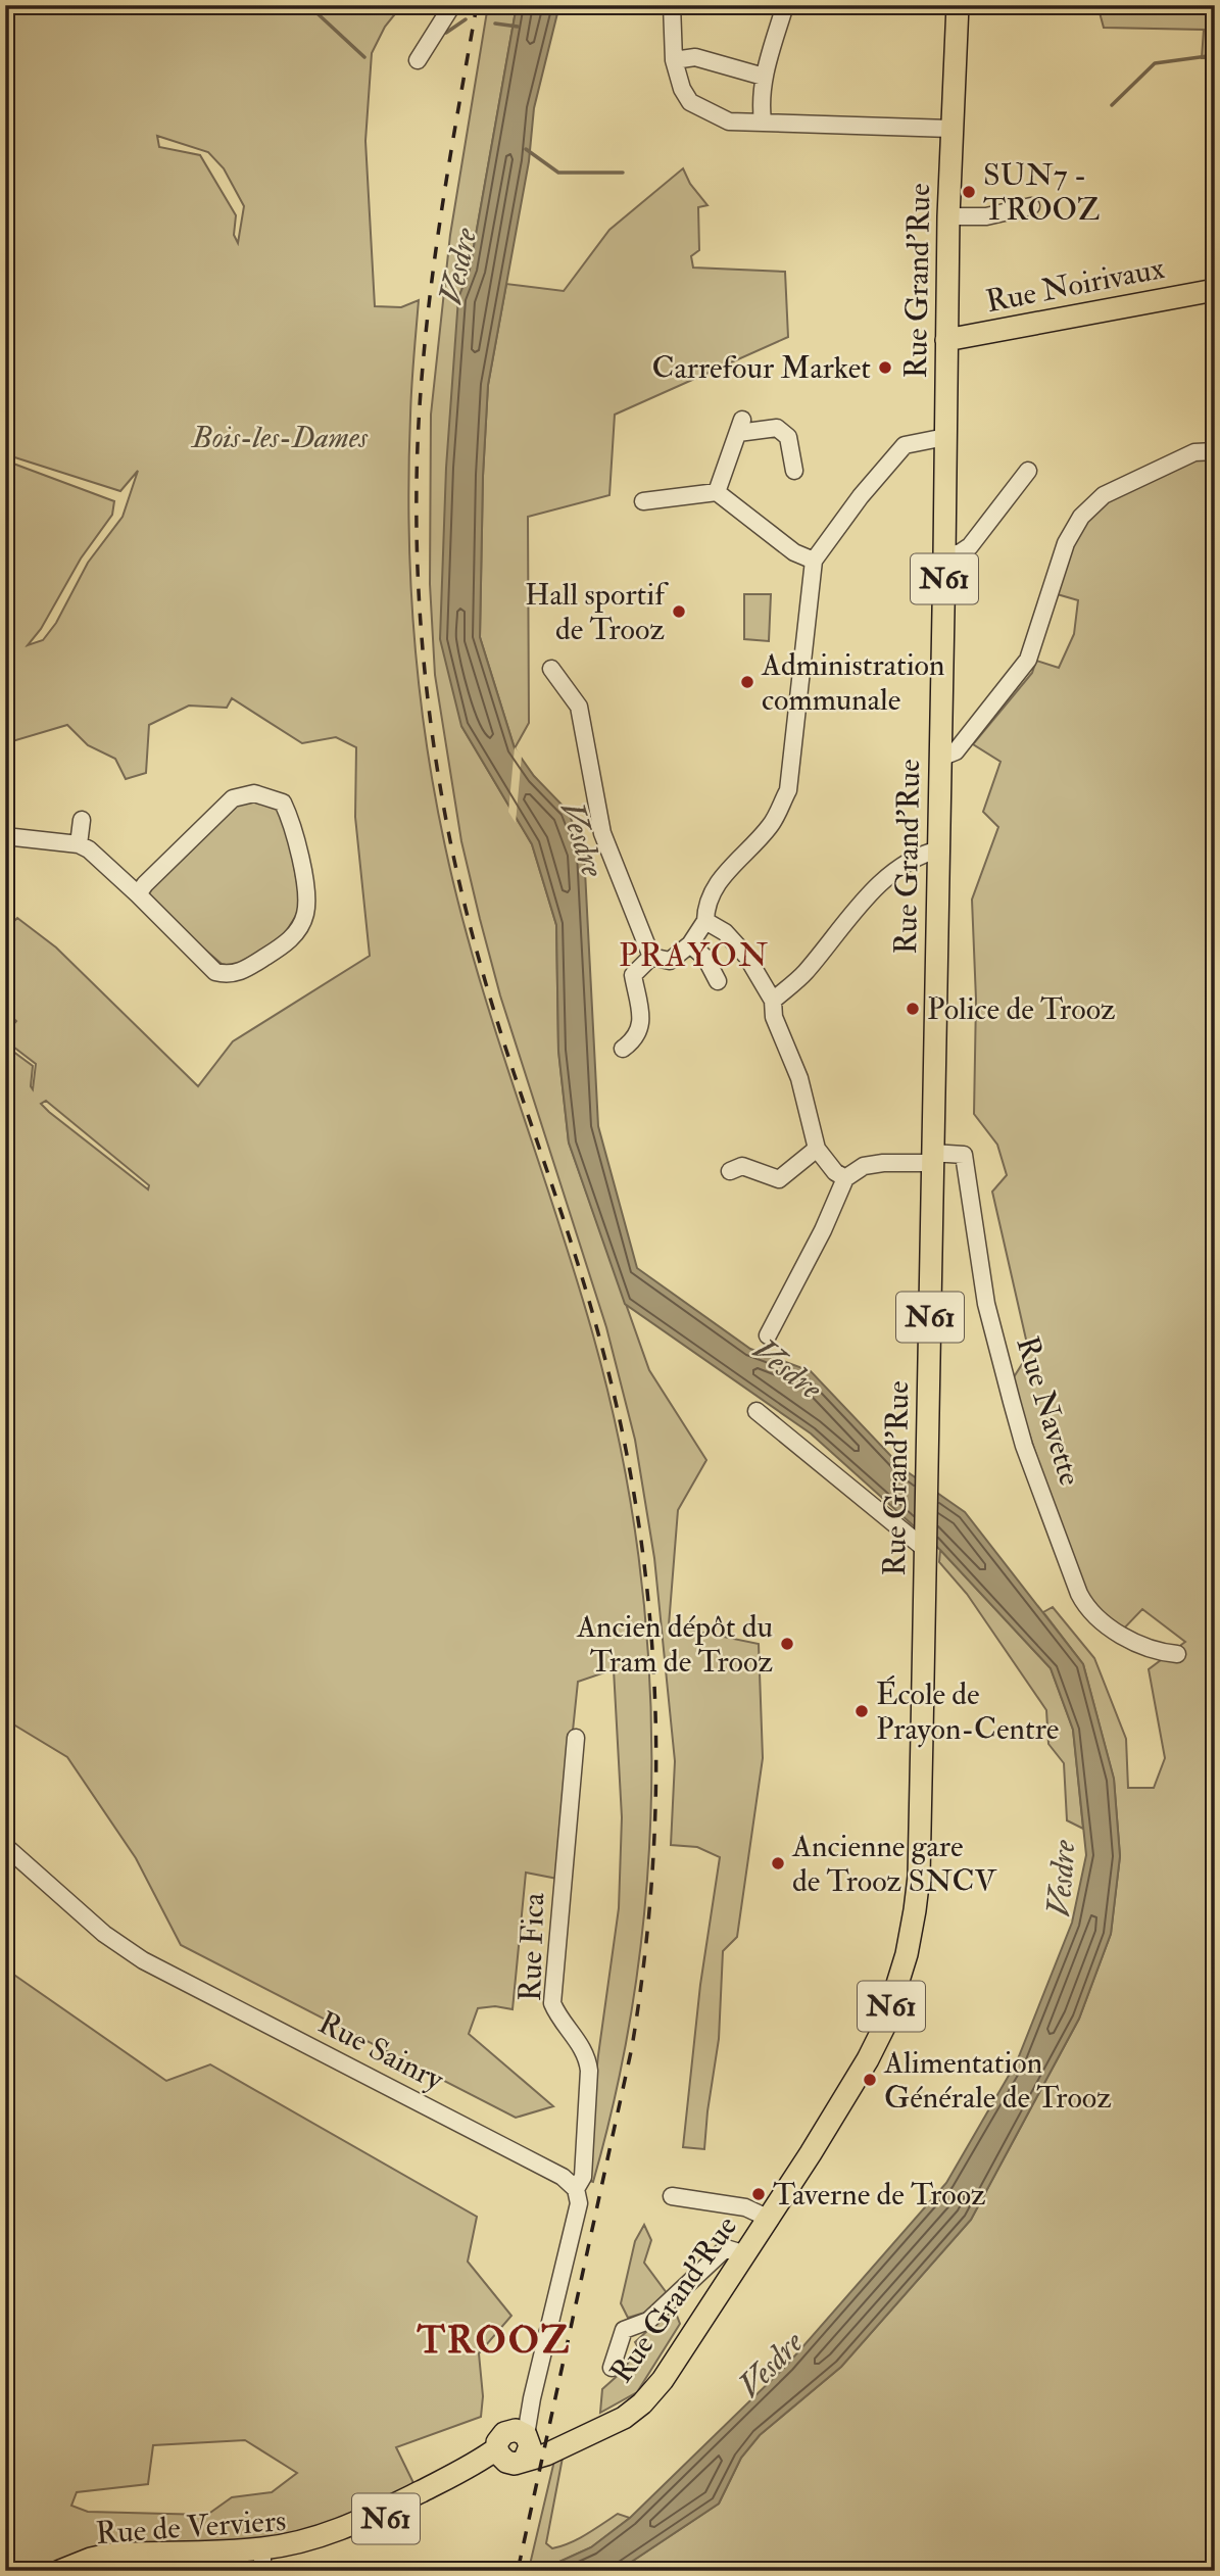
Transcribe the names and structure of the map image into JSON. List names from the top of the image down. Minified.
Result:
{"streets":{"main road":["Rue Grand'Rue","Rue Noirivaux","N61","Rue de Verviers"],"street":["Rue Navette","Rue Fica","Rue Sainry"]},"crossings":[["Rue Grand'Rue","Rue Noirivaux"],["Rue Grand'Rue","Rue Navette"],["Rue Grand'Rue","Rue de Verviers"],["Rue Fica","Rue Sainry"]],"districts":["PRAYON","TROOZ"],"water":["Vesdre"],"parks":["Bois-les-Dames"],"places":["SUN7 - TROOZ","Carrefour Market","Hall sportif de Trooz","Administration communale","Police de Trooz","Ancien dépôt du Tram de Trooz","École de Prayon-Centre","Ancienne gare de Trooz SNCV","Alimentation Générale de Trooz","Taverne de Trooz"]}
